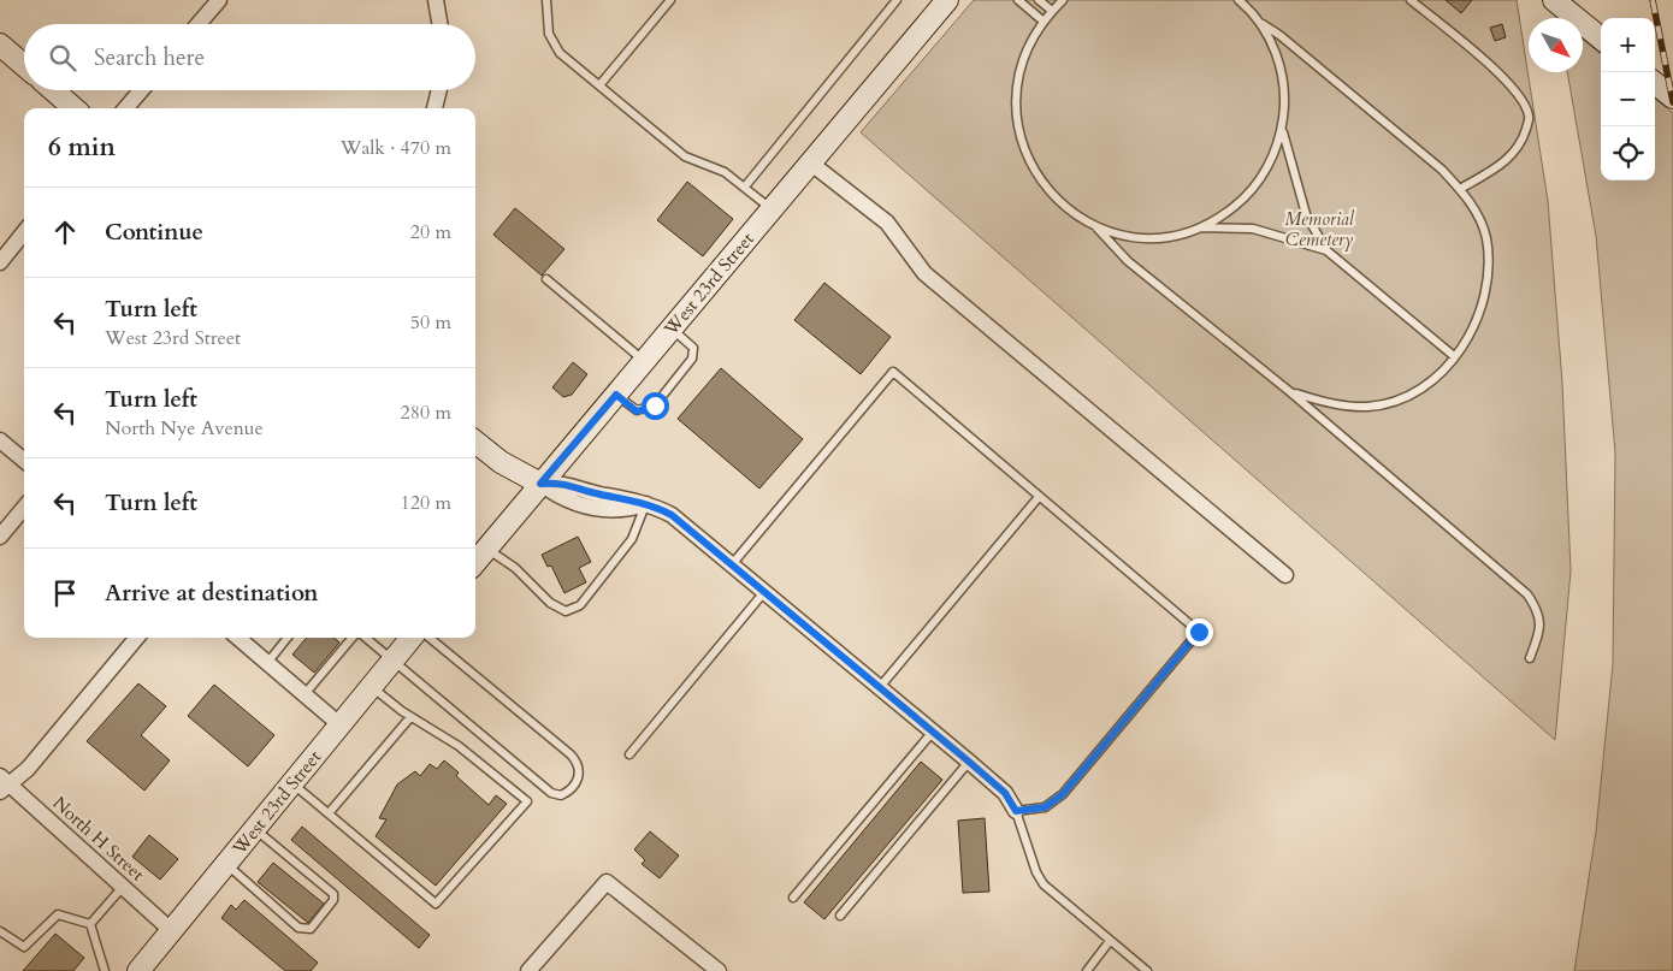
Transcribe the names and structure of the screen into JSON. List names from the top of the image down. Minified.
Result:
{"streets":{"main road":["West 23rd Street"],"street":["North H Street"]},"crossings":[["West 23rd Street","North H Street"]],"parks":["Memorial Cemetery"],"north":"bottom right","page":{"map_buttons":["+","−"],"search":"Search here","heading":["6 min","Walk · 470 m"],"list":[["Continue","20 m"],["Turn left","West 23rd Street","50 m"],["Turn left","North Nye Avenue","280 m"],["Turn left","120 m"],"Arrive at destination"]}}
